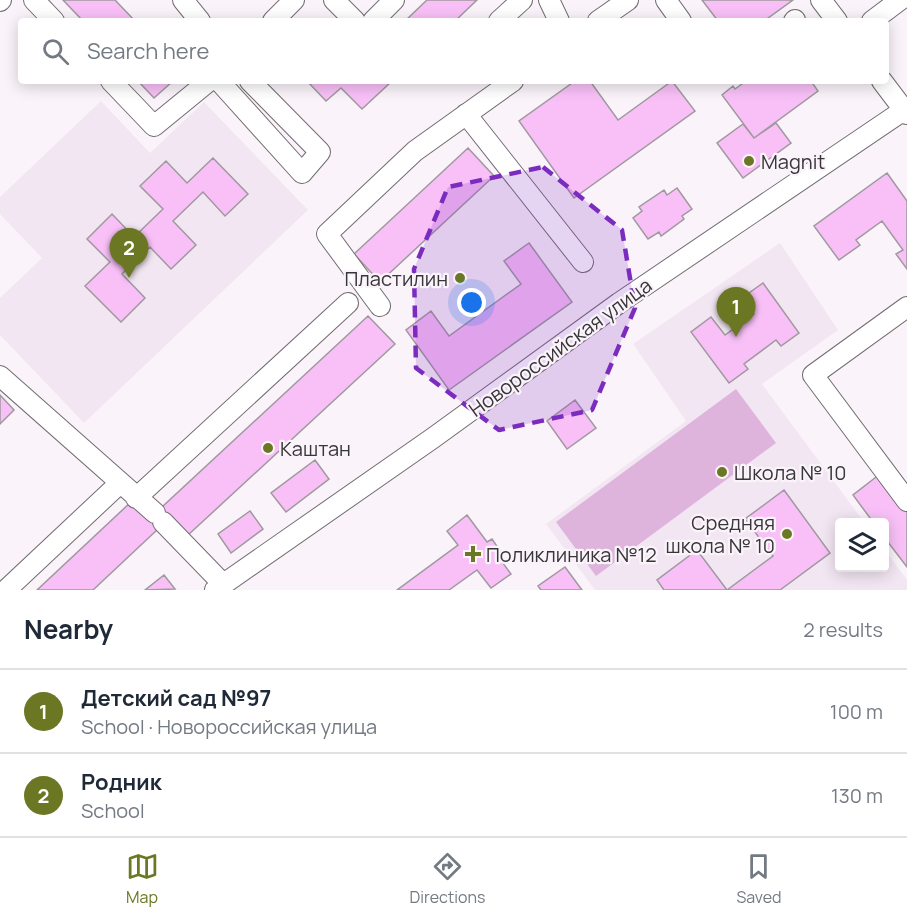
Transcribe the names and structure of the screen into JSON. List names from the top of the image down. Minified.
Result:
{"streets":{"street":["Новороссийская улица"]},"places":{"other":["Magnit","Пластилин","Каштан","Школа № 10","Средняя школа № 10"],"health":["Поликлиника №12"]},"page":{"search":"Search here","pins":["2","1"],"heading":["Nearby","2 results"],"list":[{"mark":"1","name":"Детский сад №97","note":"School · Новороссийская улица","value":"100 m"},{"mark":"2","name":"Родник","note":"School","value":"130 m"}],"nav":["Map","Directions","Saved"]}}
